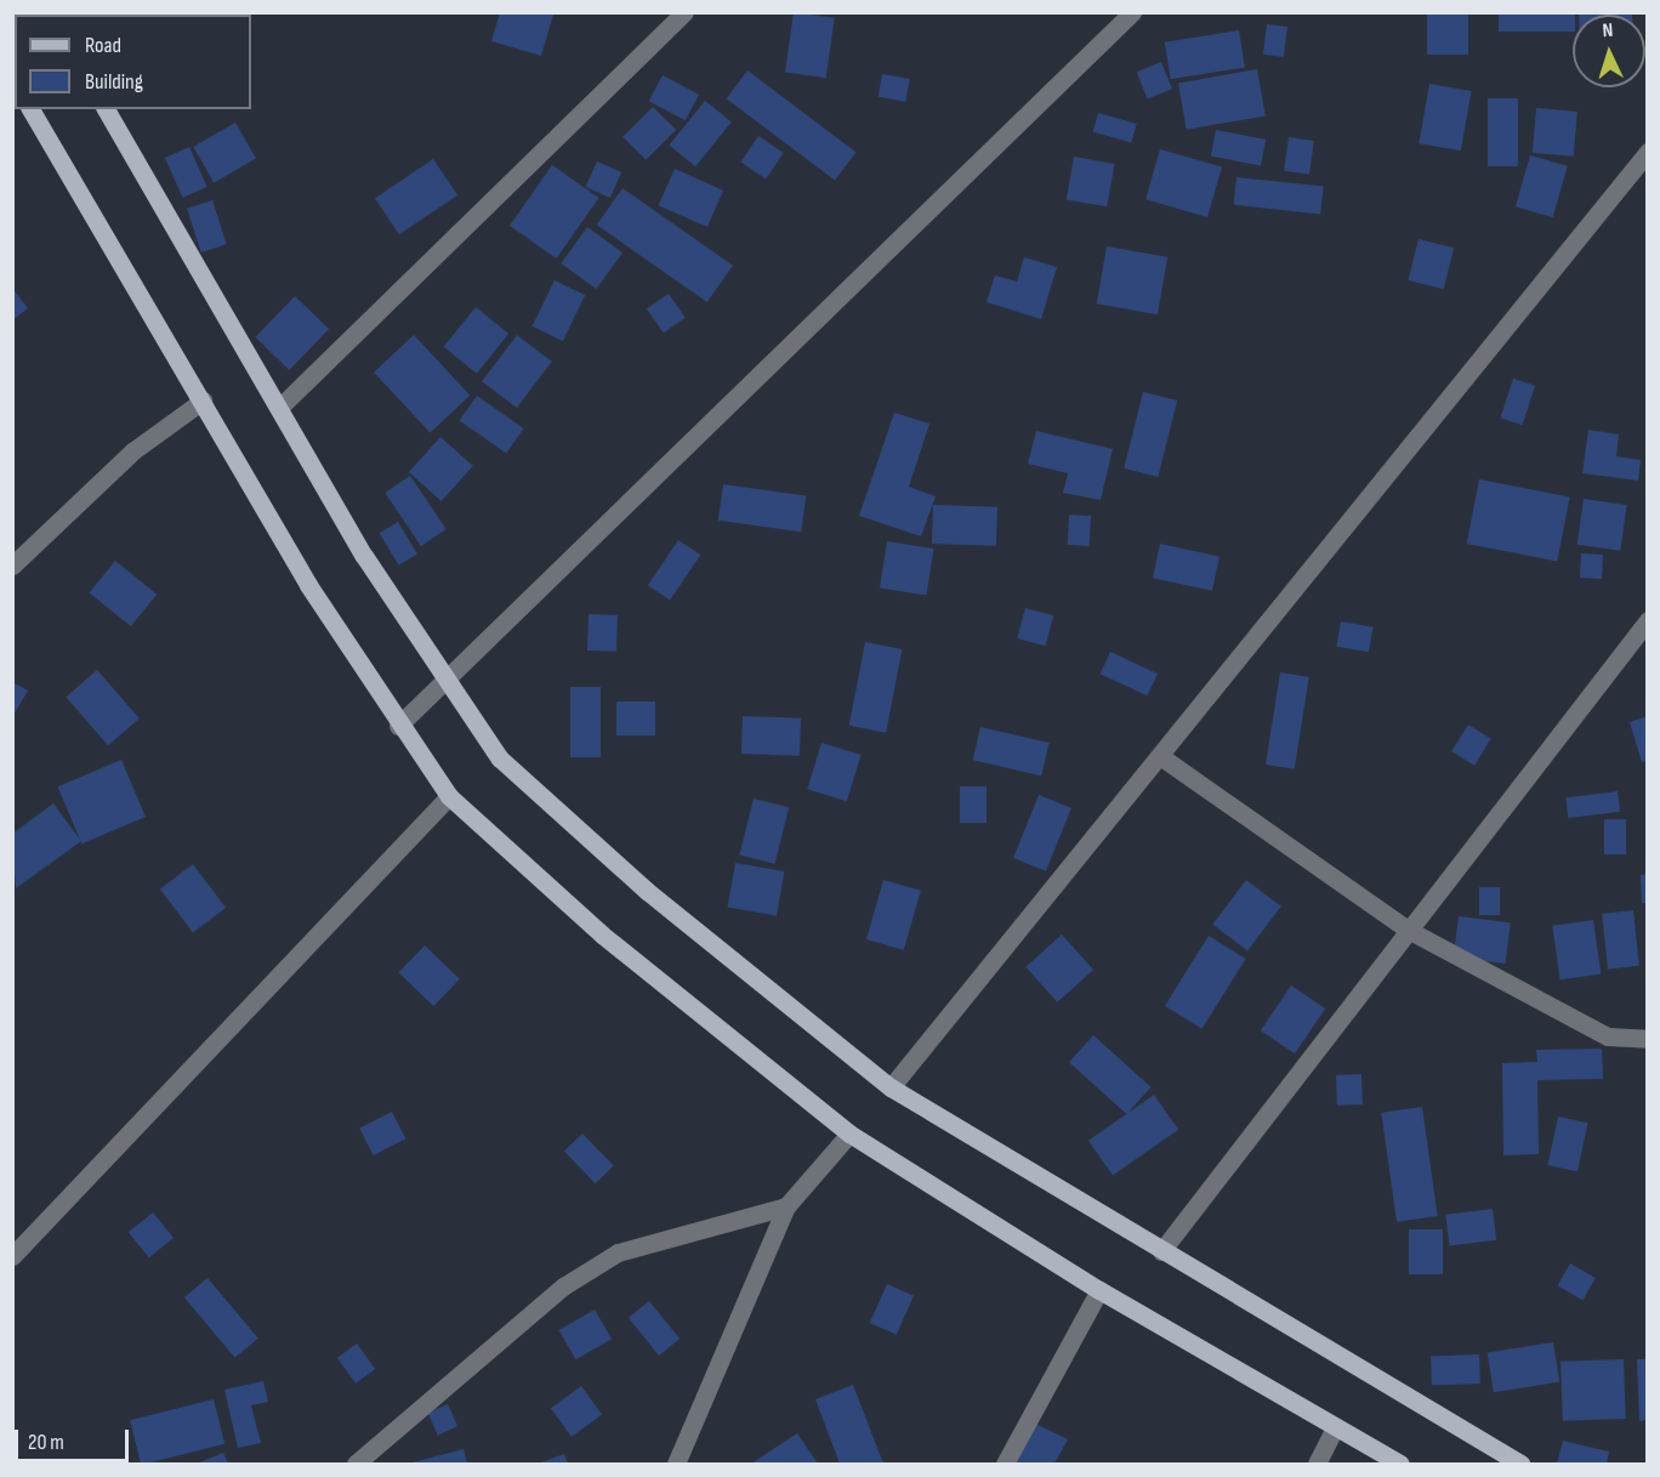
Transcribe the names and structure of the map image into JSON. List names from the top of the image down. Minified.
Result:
{"legend":["Road","Building"],"scale_bar":"20 m","north":"top"}
